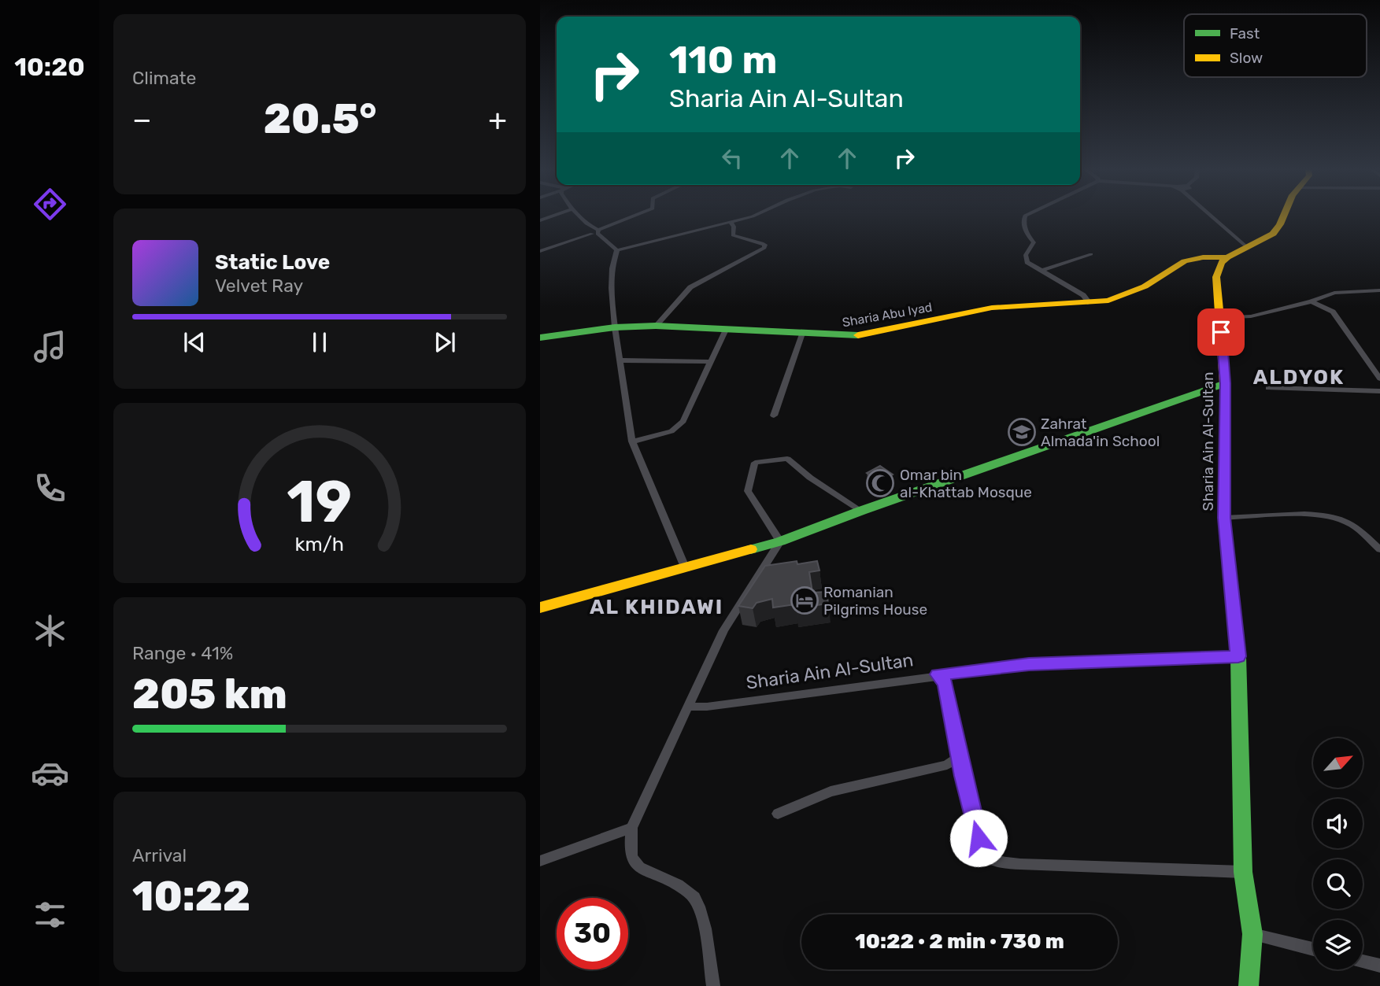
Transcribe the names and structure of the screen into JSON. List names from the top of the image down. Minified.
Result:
{"streets":{"street":["Sharia Abu Iyad","Sharia Ain Al-Sultan"]},"crossings":[["Sharia Abu Iyad","Sharia Ain Al-Sultan"]],"districts":["ALDYOK","AL KHIDAWI"],"places":{"school or university":["Zahrat Almada'in School"],"mosque":["Omar bin al-Khattab Mosque"],"hotel":["Romanian Pilgrims House"]},"legend":["Fast","Slow"],"north":"top right","page":{"tabs":"10:20","tile":["Climate",["Range · 41%","205 km"],["Arrival","10:22"]],"turn":["110 m","Sharia Ain Al-Sultan"],"heat":["−","20.5°","+"],"song":["Static Love","Velvet Ray"],"limit":"30","trip":"10:22 · 2 min · 730 m","gauge":["19","km/h"]}}
